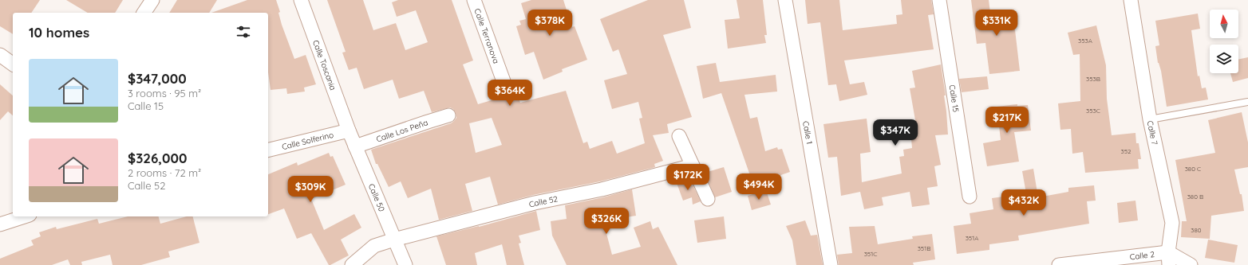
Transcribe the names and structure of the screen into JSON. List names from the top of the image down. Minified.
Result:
{"streets":{"street":["Calle Terranova","Calle Toscania","Calle 15","Calle Los Peña","Calle 1","Calle 7","Calle Solferino","Calle 50","Calle 52","Calle 2"]},"crossings":[["Calle Toscania","Calle Solferino"],["Calle Toscania","Calle 50"],["Calle Los Peña","Calle 50"],["Calle 7","Calle 2"],["Calle Solferino","Calle 50"],["Calle 50","Calle 52"]],"house_numbers":["353A","353B","353C","352","380 C","380 B","380","351A","351B","351C"],"north":"top","page":{"price":["$378K","$331K","$364K","$217K","$347K","$172K","$494K","$309K","$432K","$326K"],"heading":"10 homes","list":[{"name":"$347,000","note":"3 rooms · 95 m² · Calle 15"},{"name":"$326,000","note":"2 rooms · 72 m² · Calle 52"}]}}
